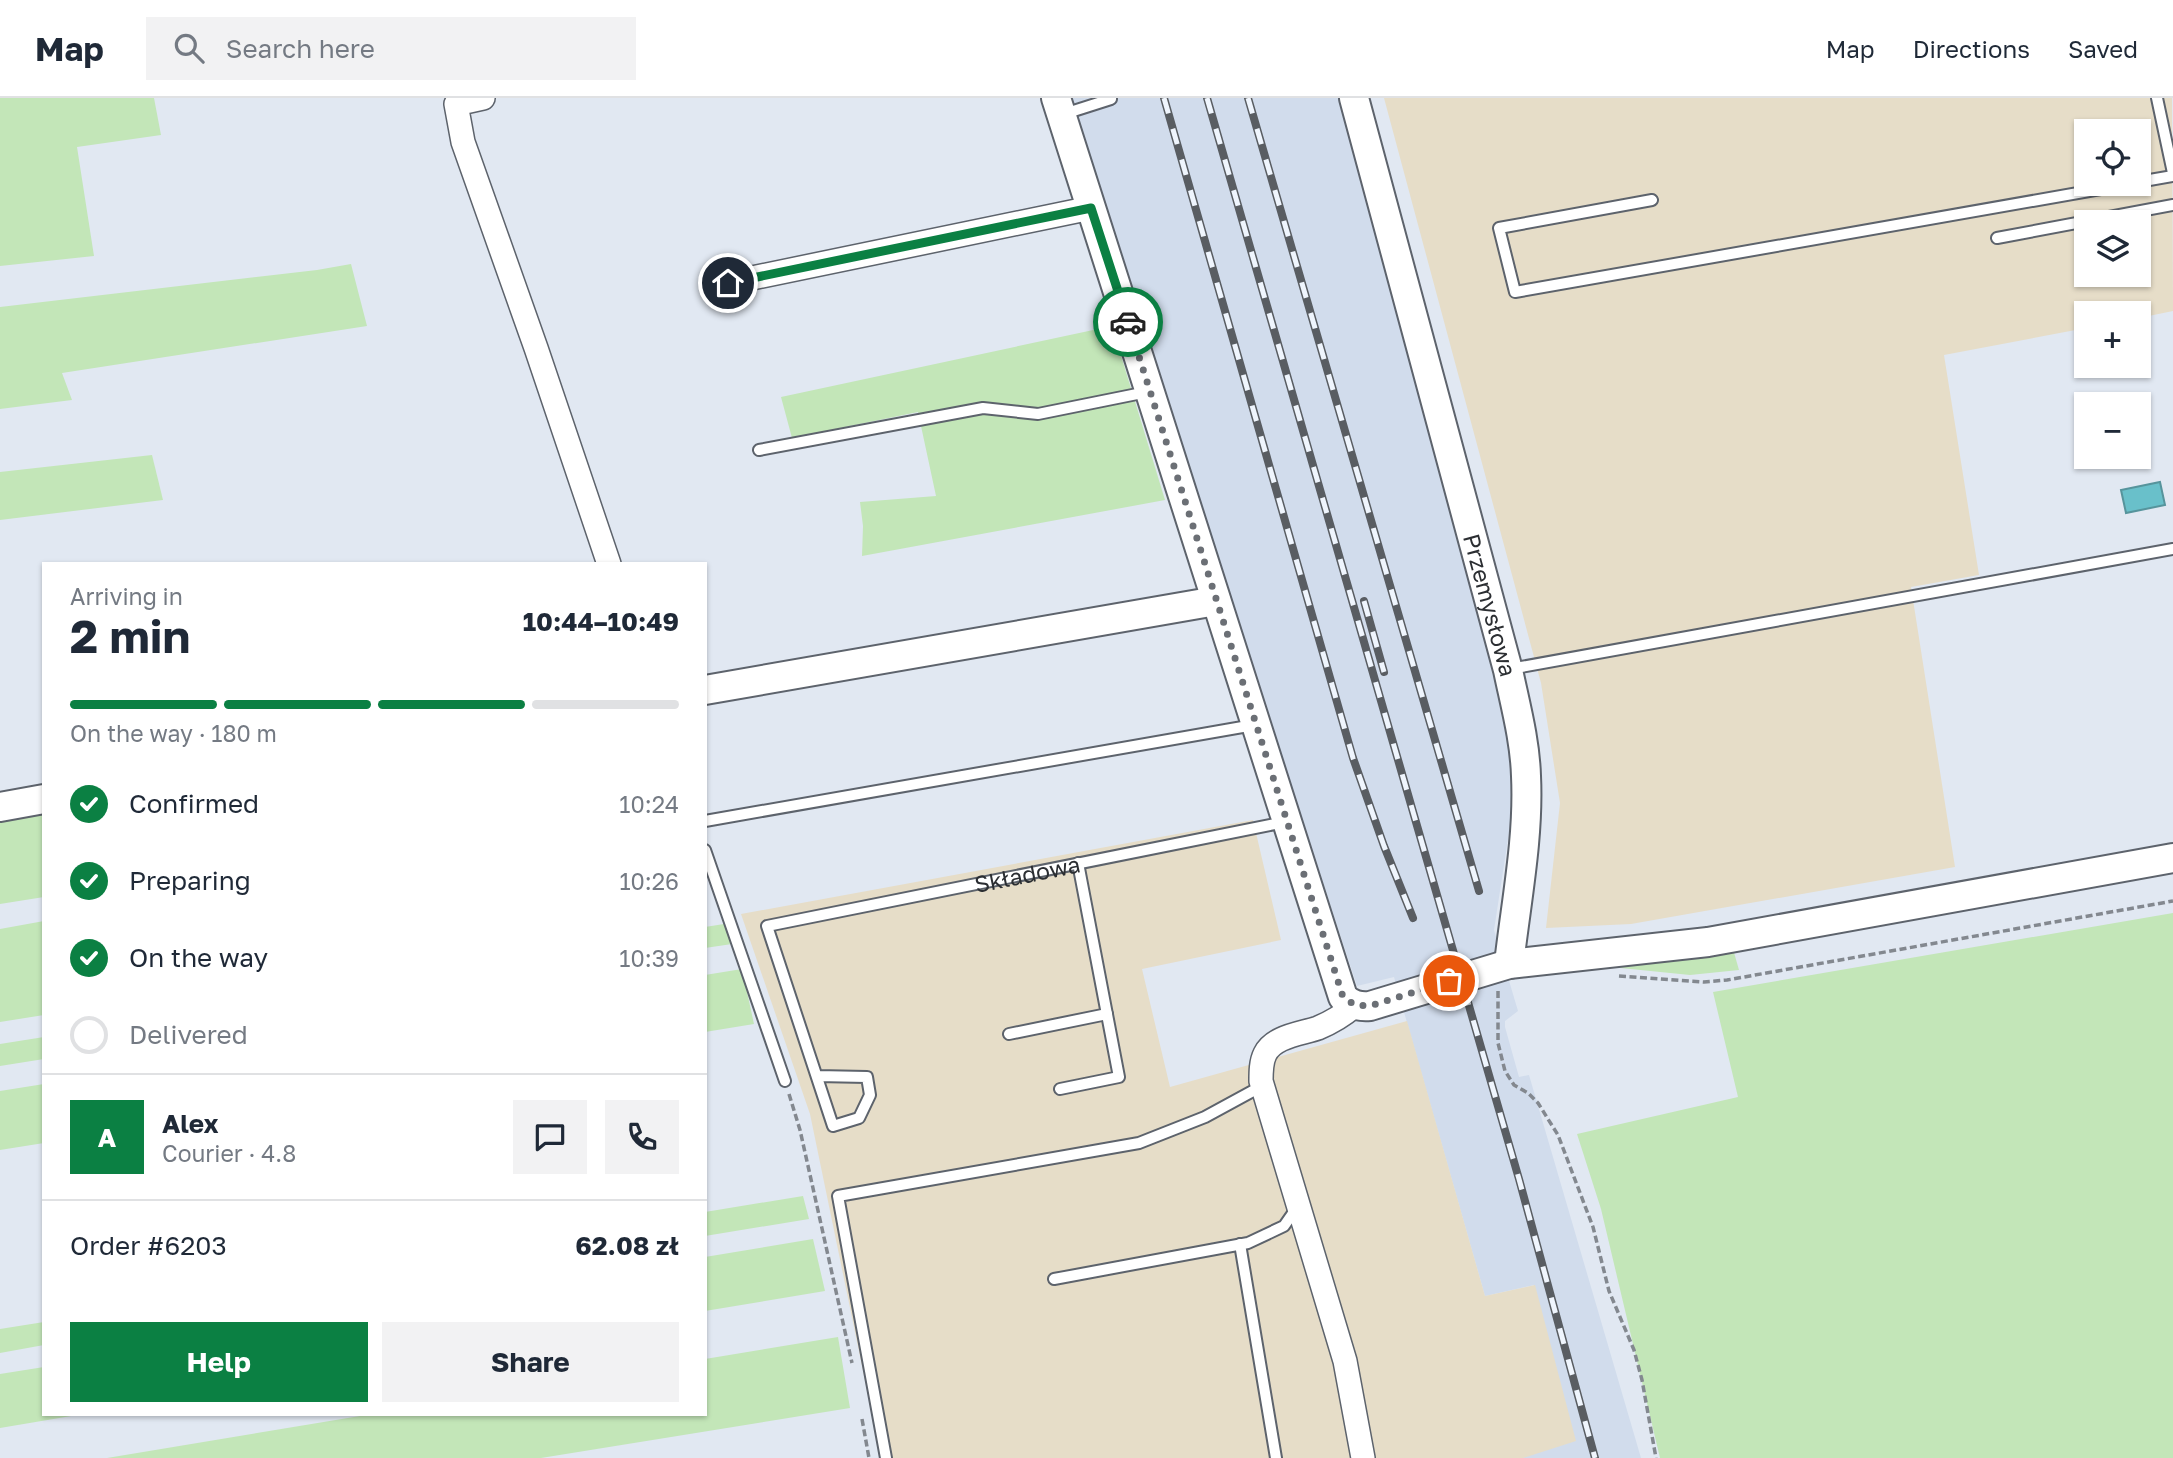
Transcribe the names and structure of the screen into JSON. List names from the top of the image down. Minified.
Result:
{"streets":{"street":["Przemysłowa"],"lane":["Składowa"]},"page":{"header":"Map","search":"Search here","nav":["Map","Directions","Saved"],"map_buttons":["+","−"],"heading":["2 min","Arriving in","10:44–10:49"],"panel":["Alex","Courier · 4.8","Order #6203","62.08 zł"],"bar":"On the way · 180 m","list":[["Confirmed","10:24"],["Preparing","10:26"],["On the way","10:39"],"Delivered"],"round":"A","buttons":["Help","Share"]}}
